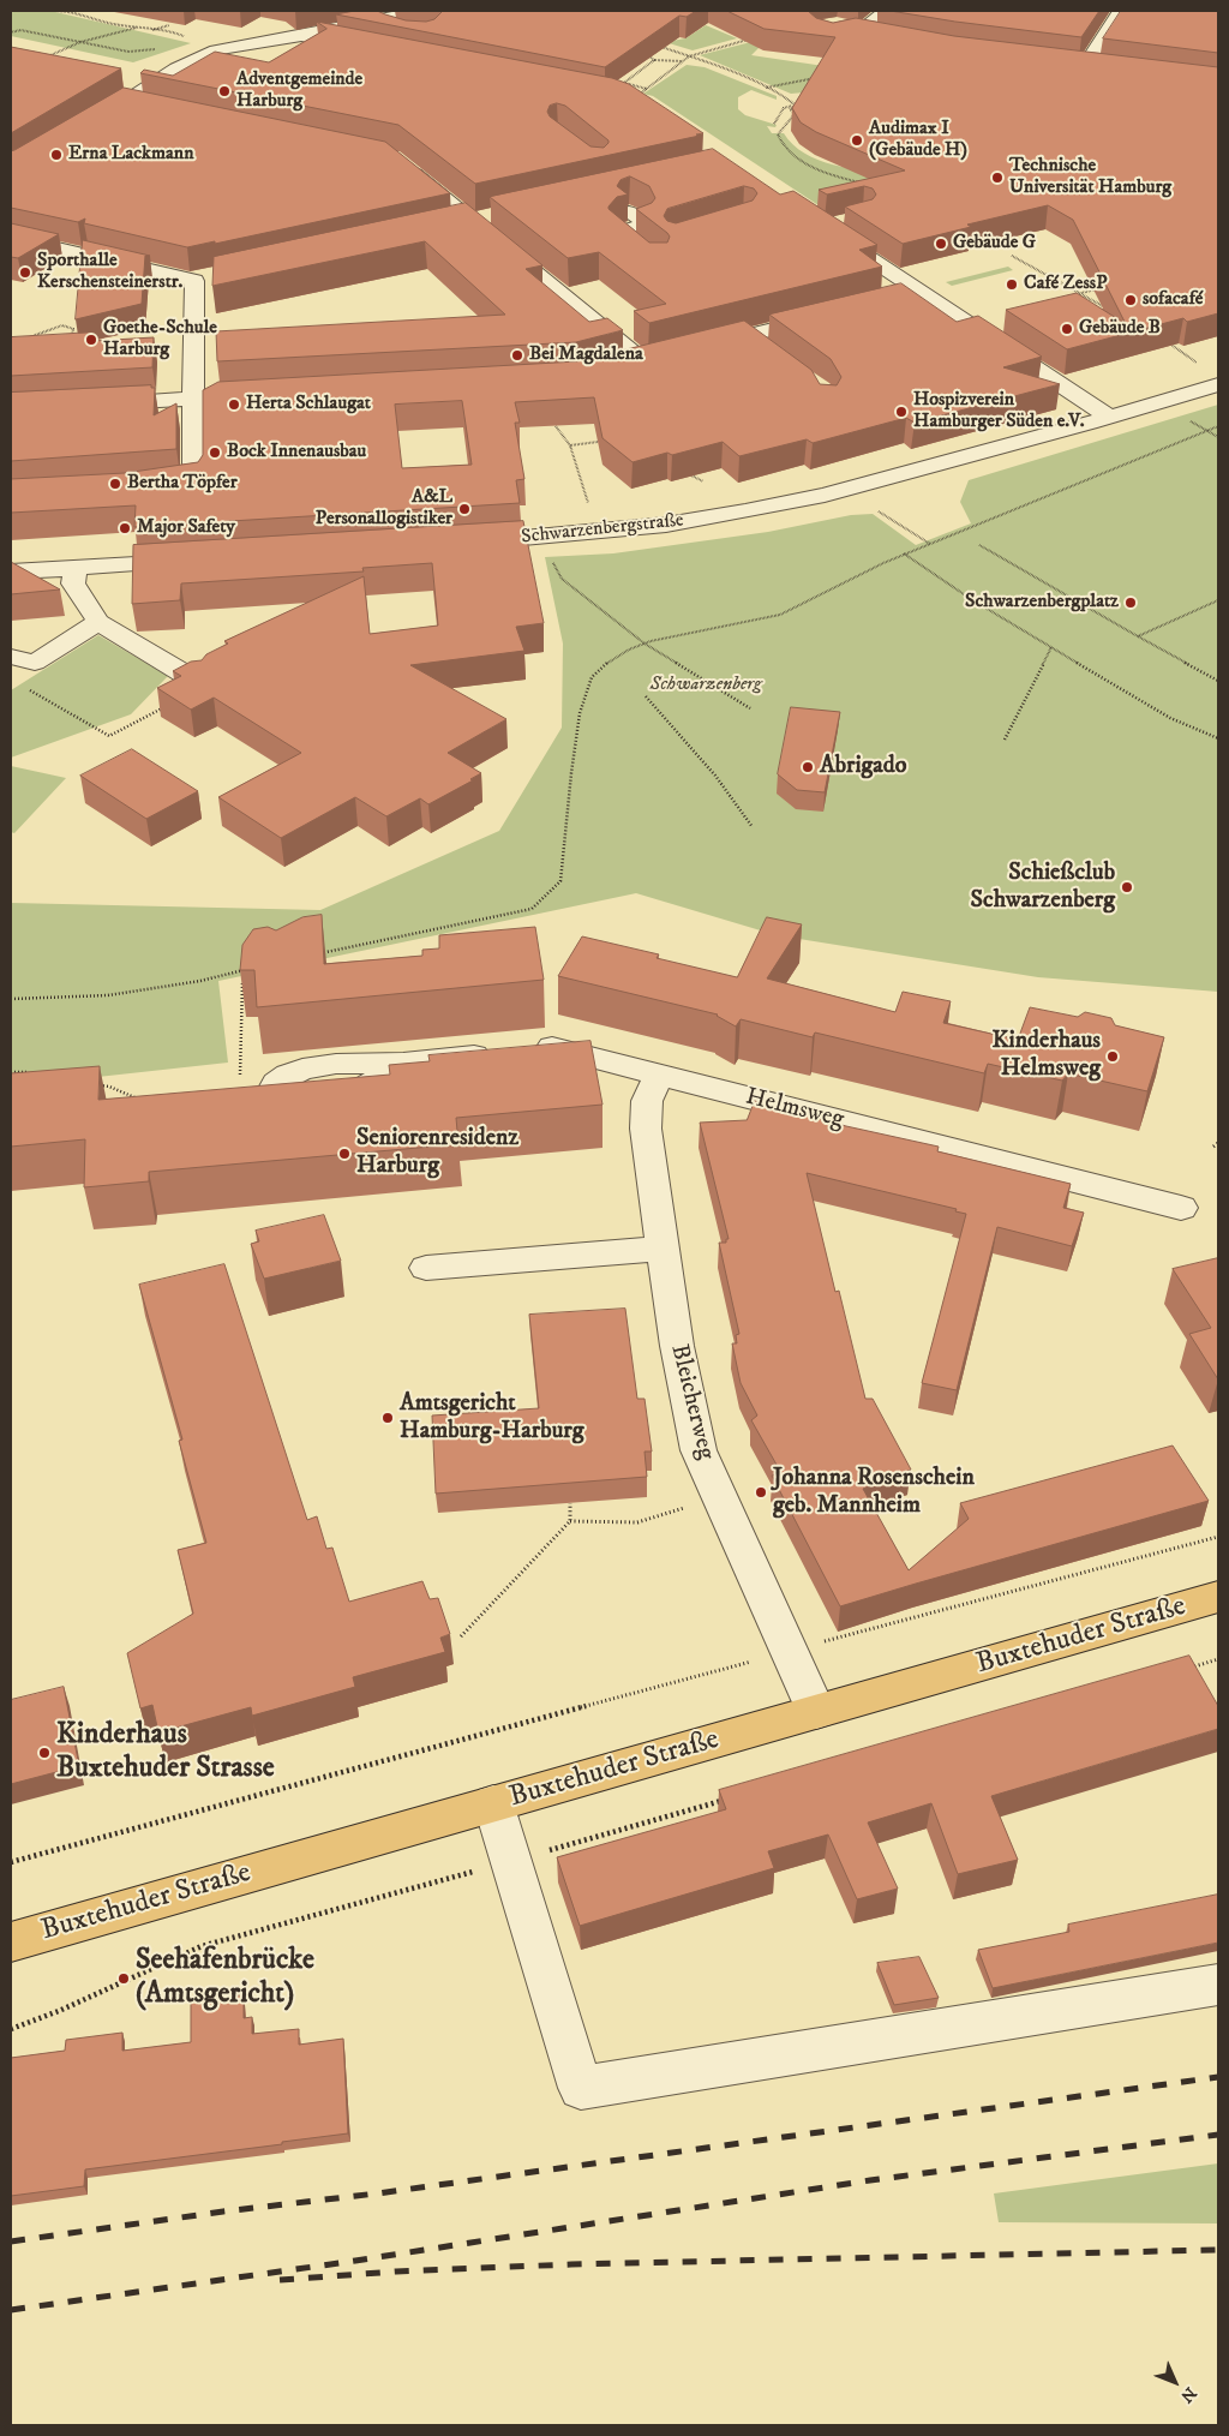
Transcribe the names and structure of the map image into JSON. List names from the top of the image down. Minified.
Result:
{"streets":{"main road":["Buxtehuder Straße"],"street":["Schwarzenbergstraße","Helmsweg","Bleicherweg"]},"crossings":[["Helmsweg","Bleicherweg"],["Bleicherweg","Buxtehuder Straße"]],"parks":["Schwarzenberg"],"places":["Adventgemeinde Harburg","Audimax I (Gebäude H)","Erna Lackmann","Technische Universität Hamburg","Gebäude G","Sporthalle Kerschensteinerstr.","Café ZessP","sofacafé","Gebäude B","Goethe-Schule Harburg","Bei Magdalena","Herta Schlaugat","Hospizverein Hamburger Süden e.V.","Bock Innenausbau","Bertha Töpfer","A&L Personallogistiker","Major Safety","Schwarzenbergplatz","Abrigado","Schießclub Schwarzenberg","Kinderhaus Helmsweg","Seniorenresidenz Harburg","Amtsgericht Hamburg-Harburg","Johanna Rosenschein geb. Mannheim","Kinderhaus Buxtehuder Strasse","Seehafenbrücke (Amtsgericht)"],"north":"bottom right"}
